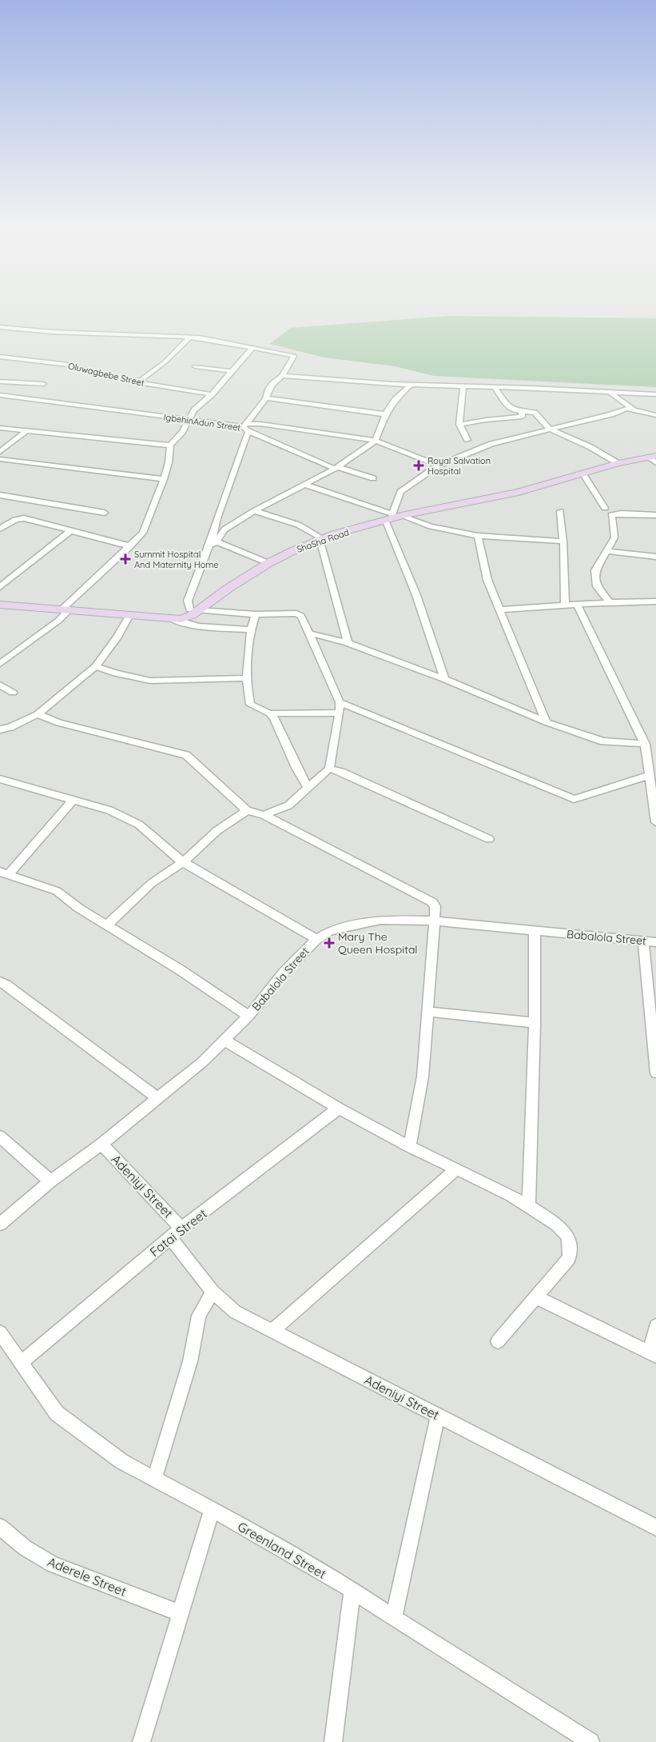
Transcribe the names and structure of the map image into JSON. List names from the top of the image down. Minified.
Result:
{"streets":{"street":["Oluwagbebe Street","IgbehinAdun Street","ShaSha Road","Babalola Street","Adeniyi Street","Fatai Street","Greenland Street","Aderele Street"]},"crossings":[["Babalola Street","Adeniyi Street"],["Adeniyi Street","Fatai Street"],["Fatai Street","Greenland Street"]],"places":{"health":["Royal Salvation Hospital","Summit Hospital And Maternity Home","Mary The Queen Hospital"]}}
